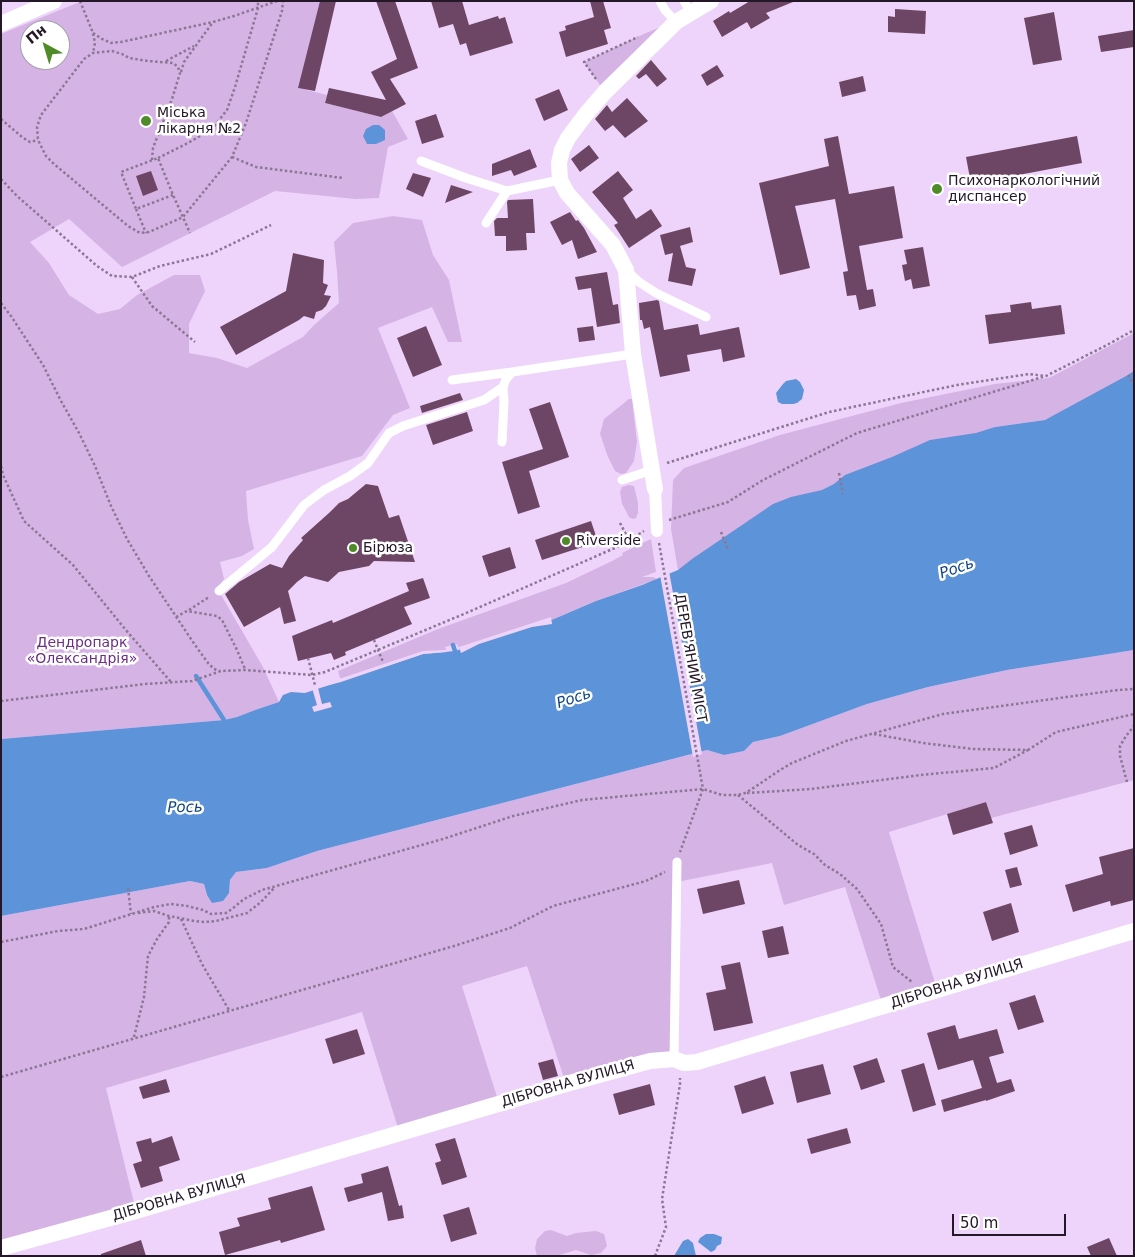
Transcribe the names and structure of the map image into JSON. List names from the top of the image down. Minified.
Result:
{"streets":{"street":["ДІБРОВНА ВУЛИЦЯ"],"path":["ДЕРЕВ'ЯНИЙ МІСТ"]},"water":["Рось"],"parks":["Дендропарк «Олександрія»"],"places":["Міська лікарня №2","Психонаркологічний диспансер","Riverside","Бірюза"],"scale_bar":"50 m","north":"top left"}
